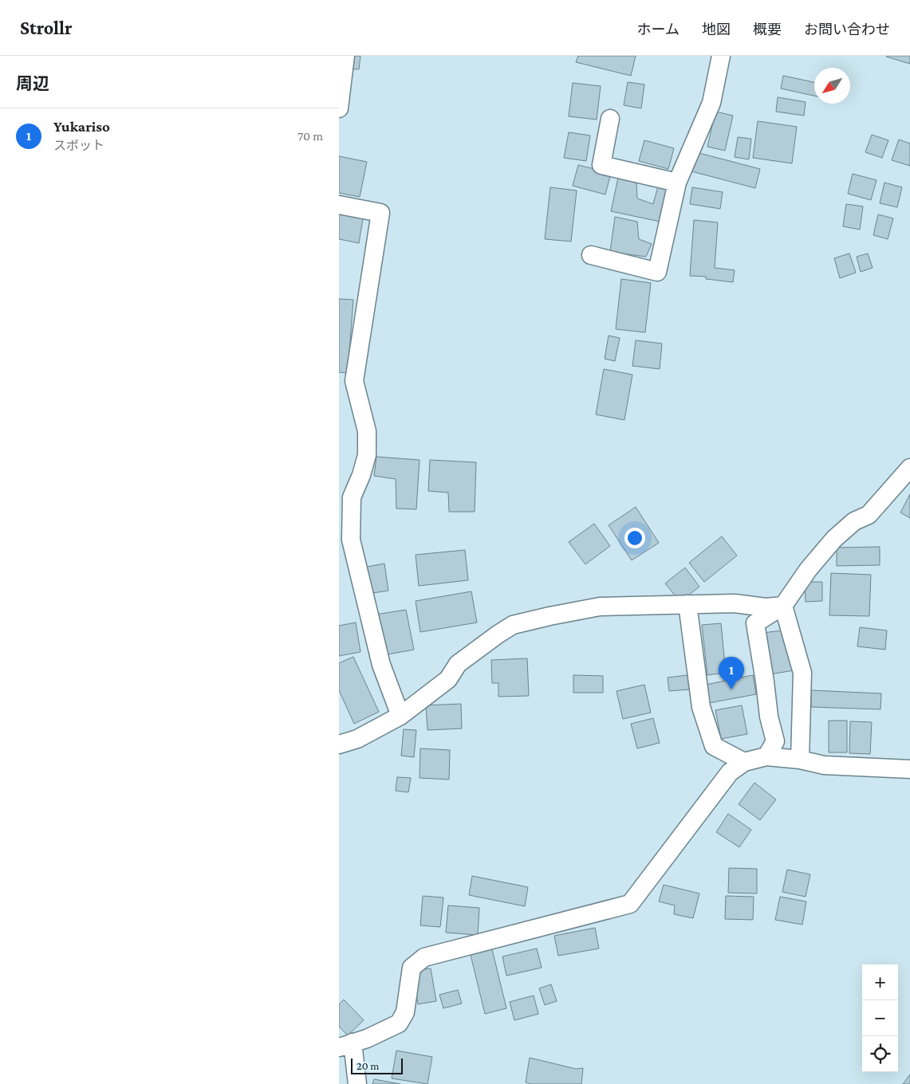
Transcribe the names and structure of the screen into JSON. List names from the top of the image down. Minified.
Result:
{"scale_bar":"20 m","north":"bottom left","page":{"header":"Strollr","nav":["ホーム","地図","概要","お問い合わせ"],"heading":"周辺","list":[{"mark":"1","name":"Yukariso","note":"スポット","value":"70 m"}],"pins":"1","map_buttons":["+","−"],"scale":"20 m"}}
